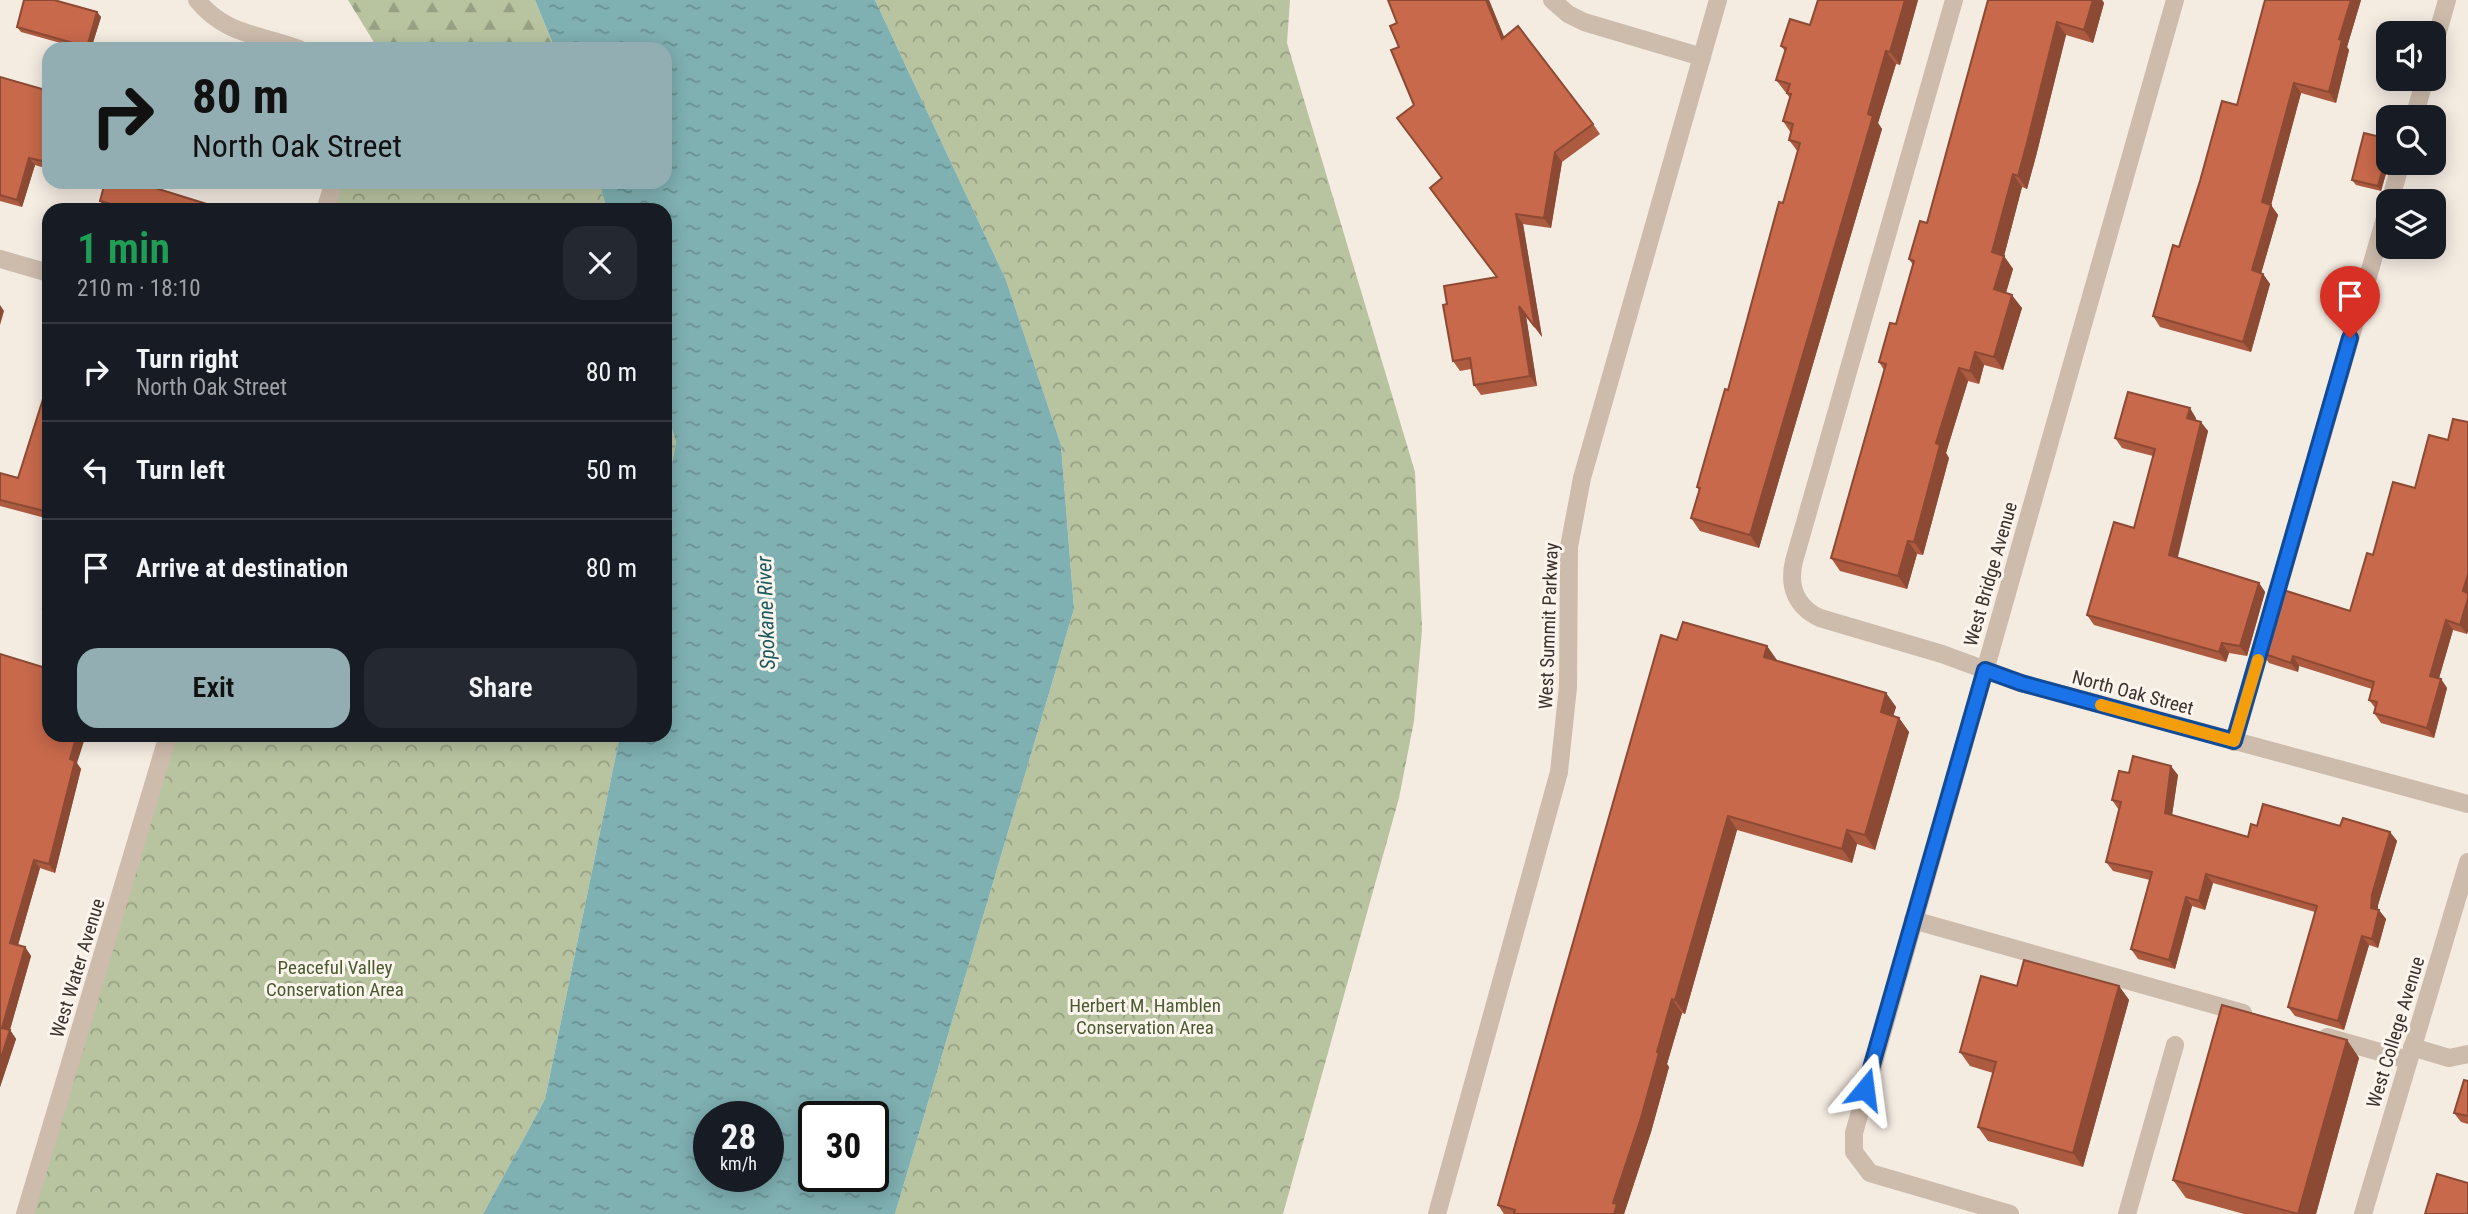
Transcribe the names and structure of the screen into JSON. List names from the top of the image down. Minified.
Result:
{"streets":{"street":["West Bridge Avenue","West Summit Parkway","North Oak Street","West Water Avenue","West College Avenue"]},"crossings":[["West Bridge Avenue","North Oak Street"]],"water":["Spokane River"],"parks":["Peaceful Valley Conservation Area","Herbert M. Hamblen Conservation Area"],"page":{"turn":["80 m","North Oak Street"],"heading":["1 min","210 m · 18:10"],"list":[{"name":"Turn right","note":"North Oak Street","value":"80 m"},{"name":"Turn left","value":"50 m"},{"name":"Arrive at destination","value":"80 m"}],"buttons":["Exit","Share"],"speed":"28 km/h","limit":"30"}}
